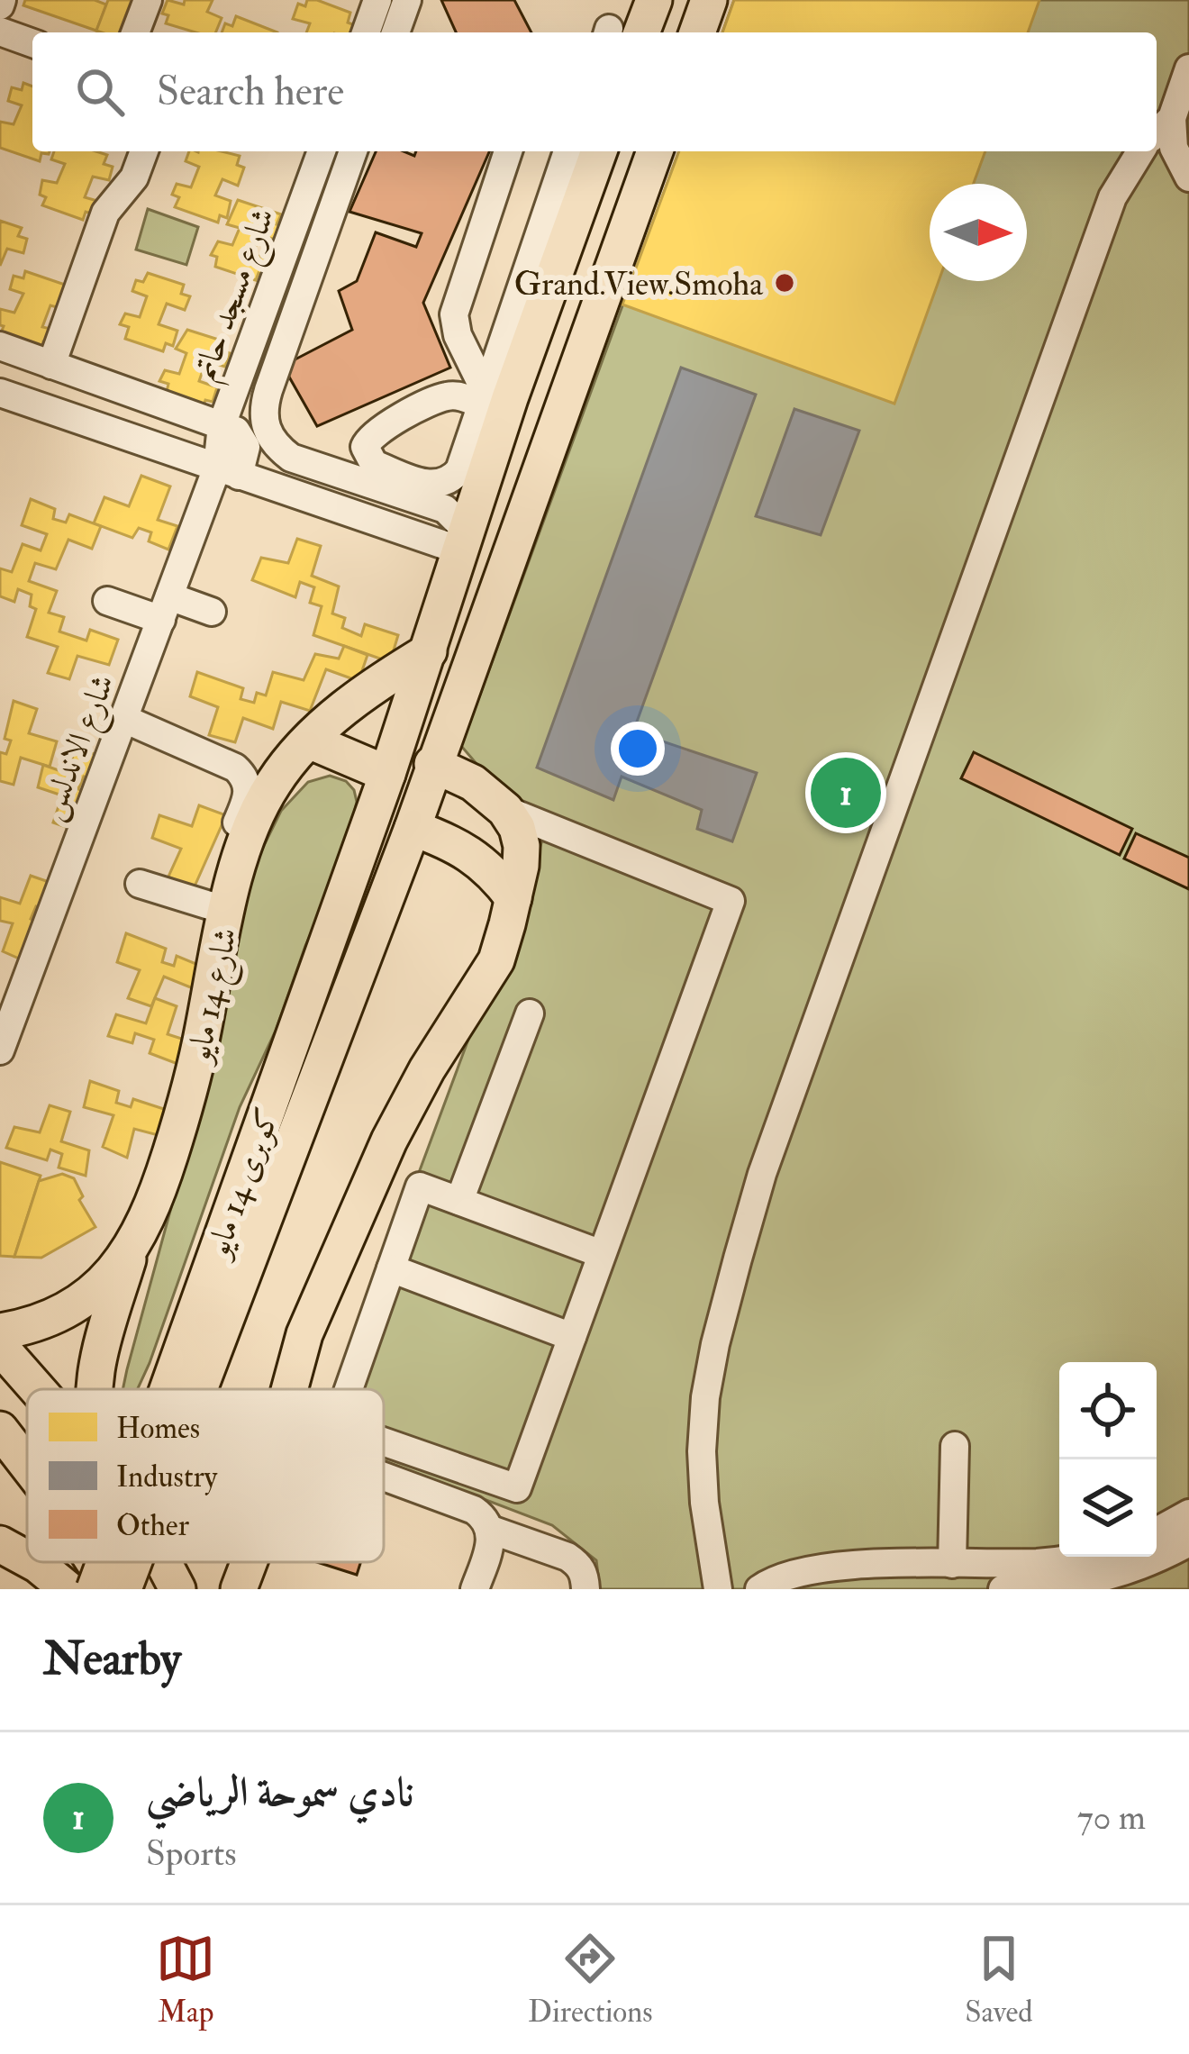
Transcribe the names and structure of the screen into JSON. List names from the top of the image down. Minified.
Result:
{"streets":{"main road":["شارع 14 مايو","كوبرى 14 مايو"],"street":["شارع مسجد حاتم","شارع الاندلس"]},"crossings":[["شارع مسجد حاتم","شارع الاندلس"]],"places":["Grand.View.Smoha"],"legend":["Homes","Industry","Other"],"north":"right","page":{"search":"Search here","pins":"1","heading":"Nearby","list":[{"mark":"1","name":"نادي سموحة الرياضي","note":"Sports","value":"70 m"}],"nav":["Map","Directions","Saved"]}}
